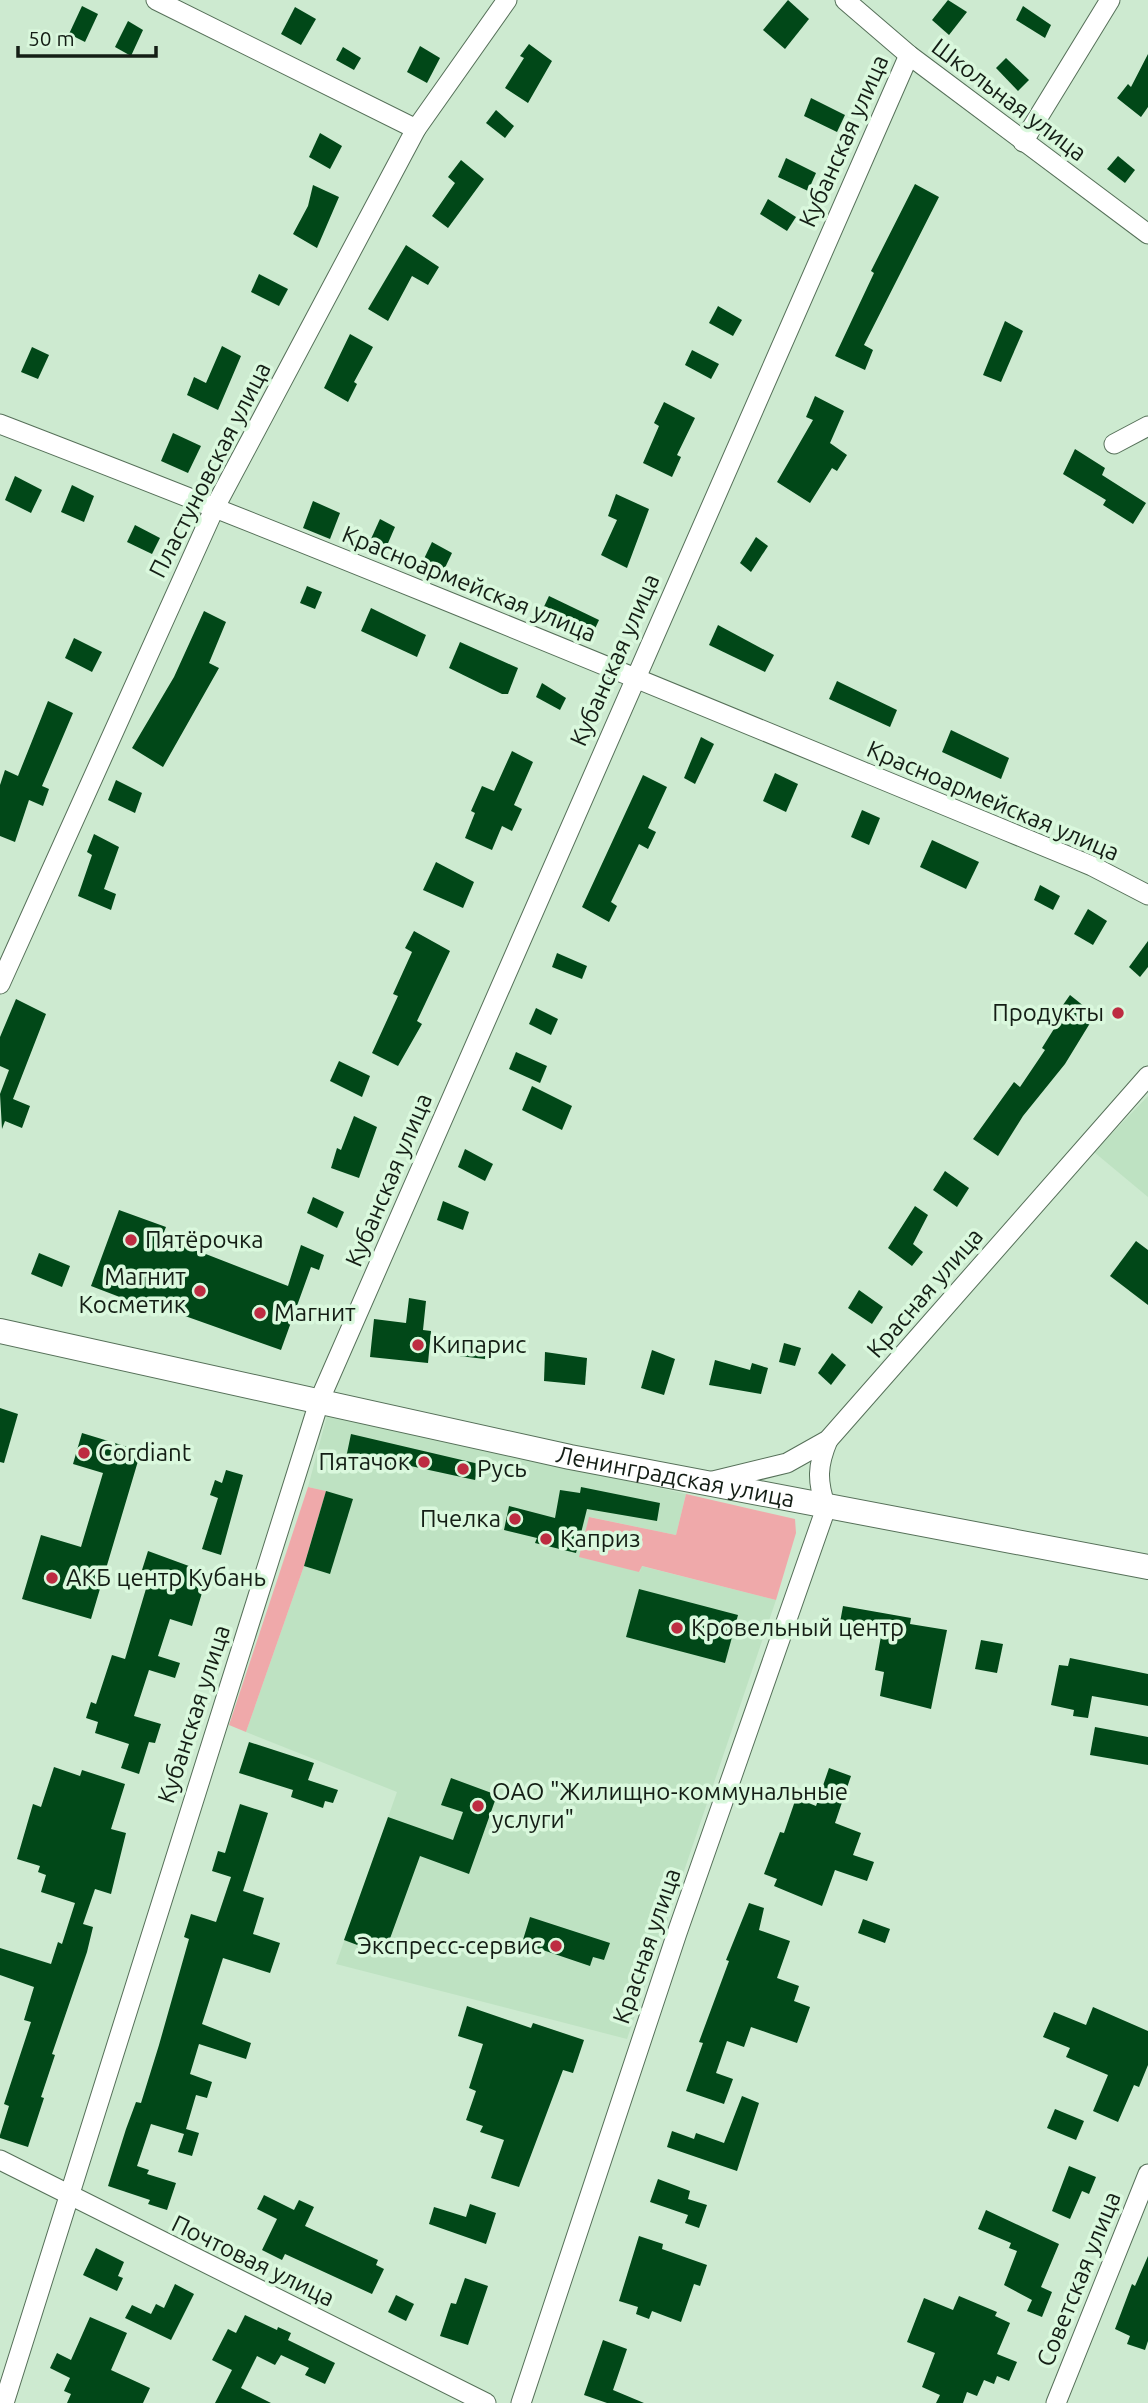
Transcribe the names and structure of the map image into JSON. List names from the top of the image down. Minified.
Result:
{"streets":{"main road":["Ленинградская улица"],"street":["Школьная улица","Кубанская улица","Пластуновская улица","Красноармейская улица","Красная улица","Почтовая улица","Советская улица"]},"crossings":[["Школьная улица","Кубанская улица"],["Кубанская улица","Красноармейская улица"],["Кубанская улица","Ленинградская улица"],["Кубанская улица","Почтовая улица"],["Пластуновская улица","Красноармейская улица"],["Красная улица","Ленинградская улица"]],"places":["Продукты","Пятёрочка","Магнит Косметик","Магнит","Кипарис","Cordiant","Пятачок","Русь","Пчелка","Каприз","АКБ центр Кубань","Кровельный центр","ОАО \"Жилищно-коммунальные услуги\"","Экспресс-сервис"],"scale_bar":"50 m"}
